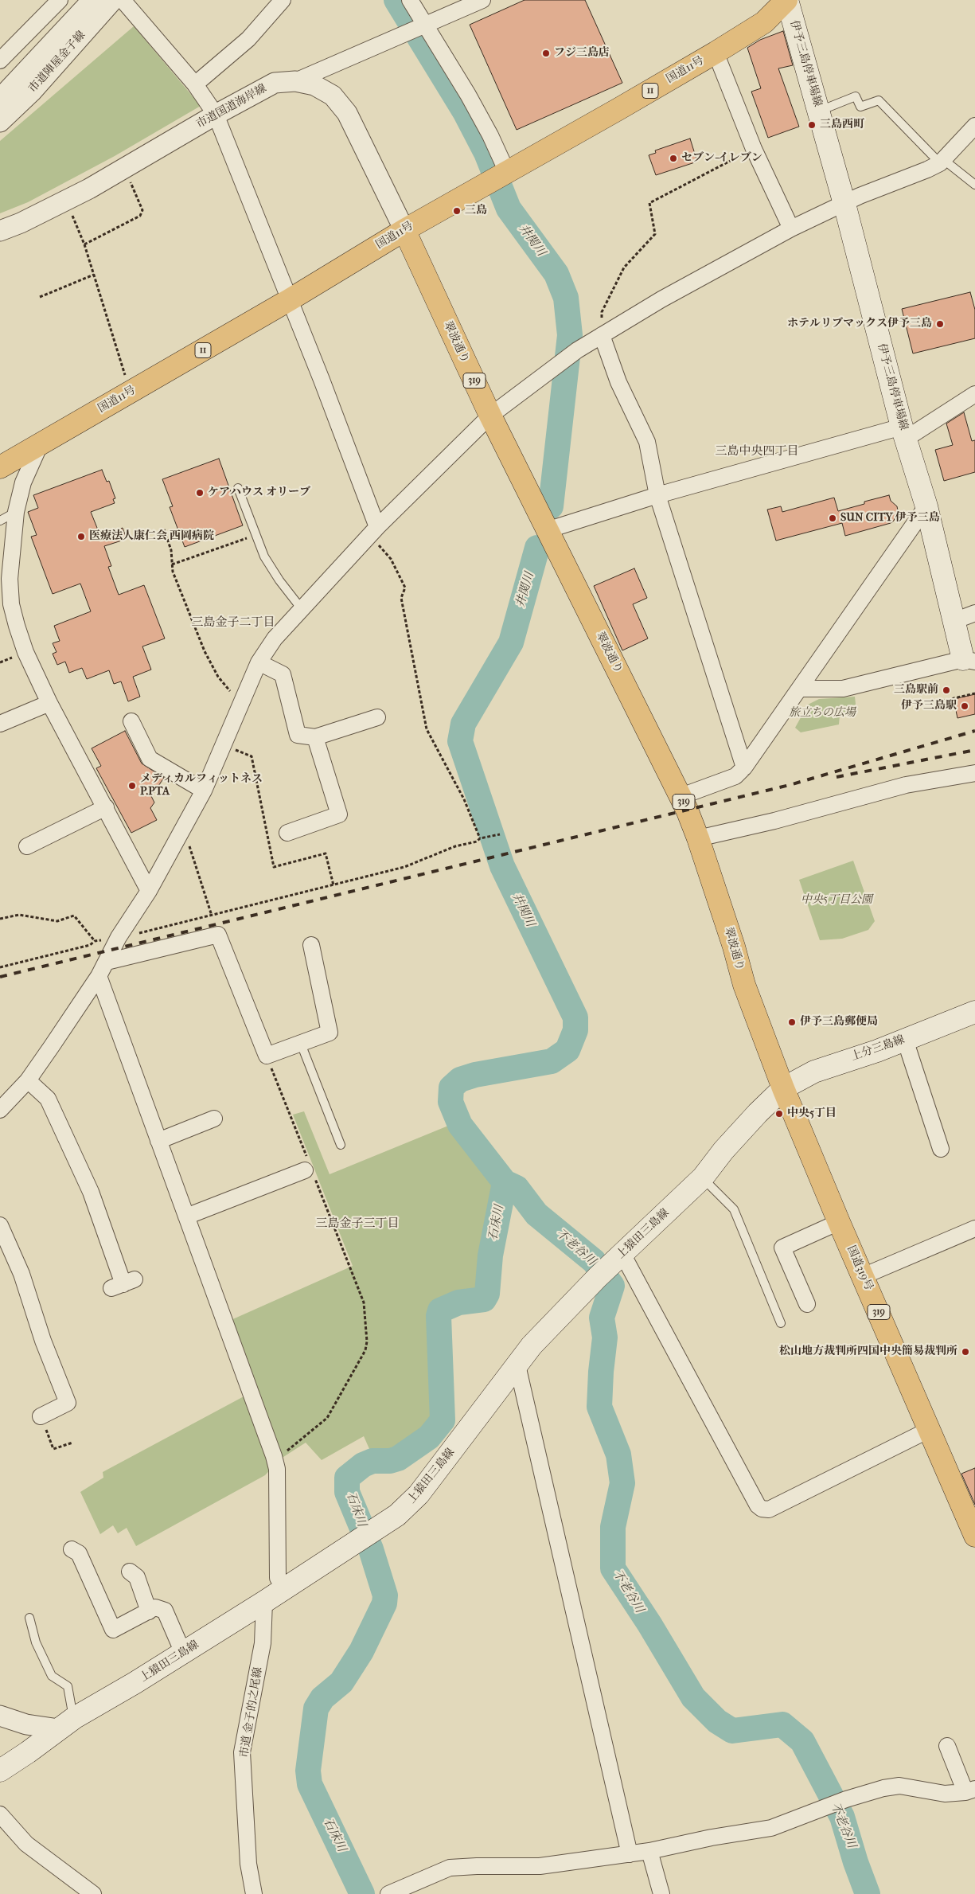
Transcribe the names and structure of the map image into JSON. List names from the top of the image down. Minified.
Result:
{"streets":{"highway":["国道11号","11","翠波通り","319","国道319号"],"main road":["伊予三島停車場線","上分三島線","上猿田三島線"],"street":["市道陣屋金子線","市道国道海岸線","市道 金子的之尾線"]},"crossings":[["伊予三島停車場線","国道11号"],["国道11号","市道国道海岸線"],["国道11号","翠波通り"],["市道国道海岸線","翠波通り"],["翠波通り","上分三島線"],["翠波通り","上猿田三島線"],["翠波通り","国道319号"],["上分三島線","上猿田三島線"],["上分三島線","国道319号"],["上猿田三島線","国道319号"],["上猿田三島線","市道 金子的之尾線"]],"districts":["三島中央四丁目","三島金子二丁目","三島金子三丁目"],"water":["井関川","石床川","不老谷川"],"parks":["旅立ちの広場","中央5丁目公園"],"places":["フジ三島店","三島西町","セブン-イレブン","三島","ホテルリブマックス伊予三島","ケアハウス オリーブ","SUN CITY 伊予三島","医療法人康仁会 西岡病院","三島駅前","伊予三島駅","メディカルフィットネス P.PTA","伊予三島郵便局","中央5丁目","松山地方裁判所四国中央簡易裁判所"]}
